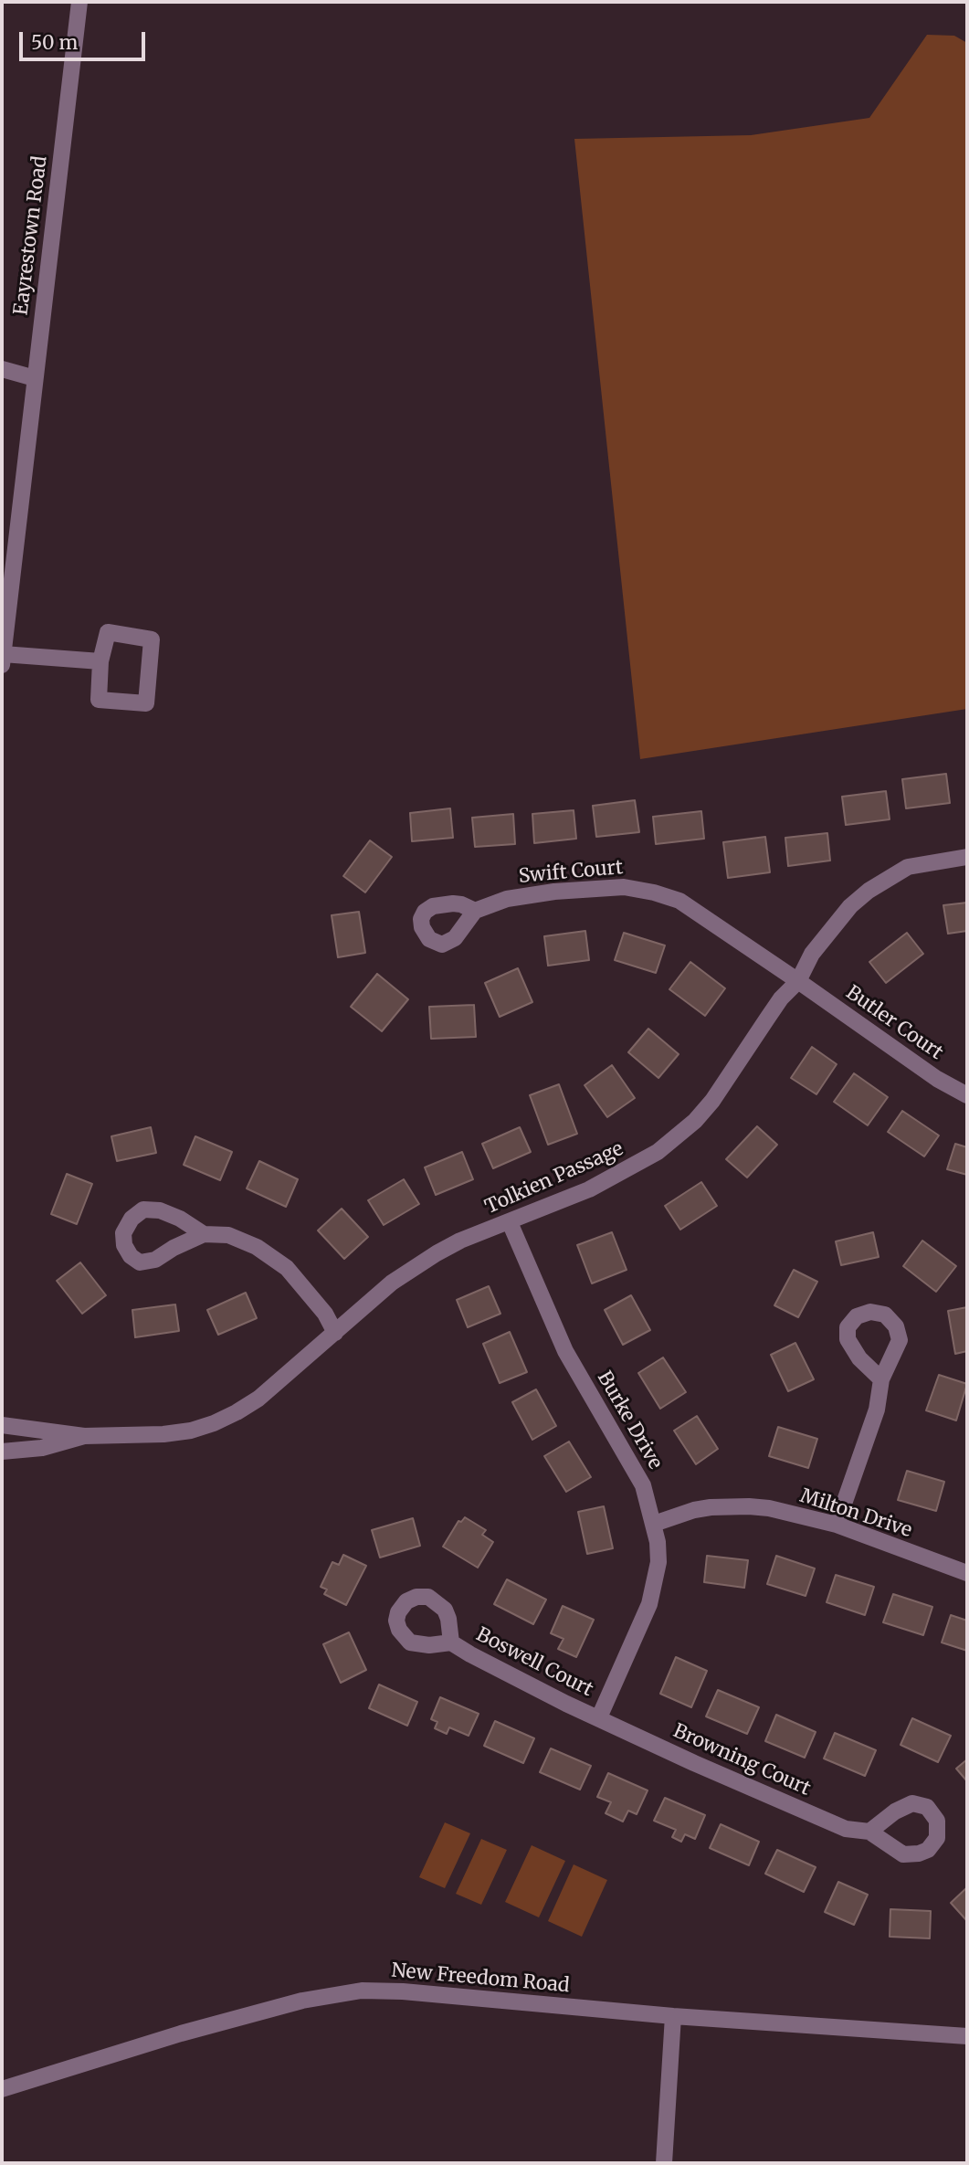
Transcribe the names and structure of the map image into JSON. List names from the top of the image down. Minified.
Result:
{"streets":{"street":["Eayrestown Road","Swift Court","Butler Court","Tolkien Passage","Burke Drive","Milton Drive","Boswell Court","Browning Court","New Freedom Road"]},"crossings":[["Swift Court","Butler Court"],["Swift Court","Tolkien Passage"],["Butler Court","Tolkien Passage"],["Tolkien Passage","Burke Drive"],["Burke Drive","Milton Drive"],["Burke Drive","Boswell Court"],["Burke Drive","Browning Court"],["Boswell Court","Browning Court"]],"scale_bar":"50 m"}
